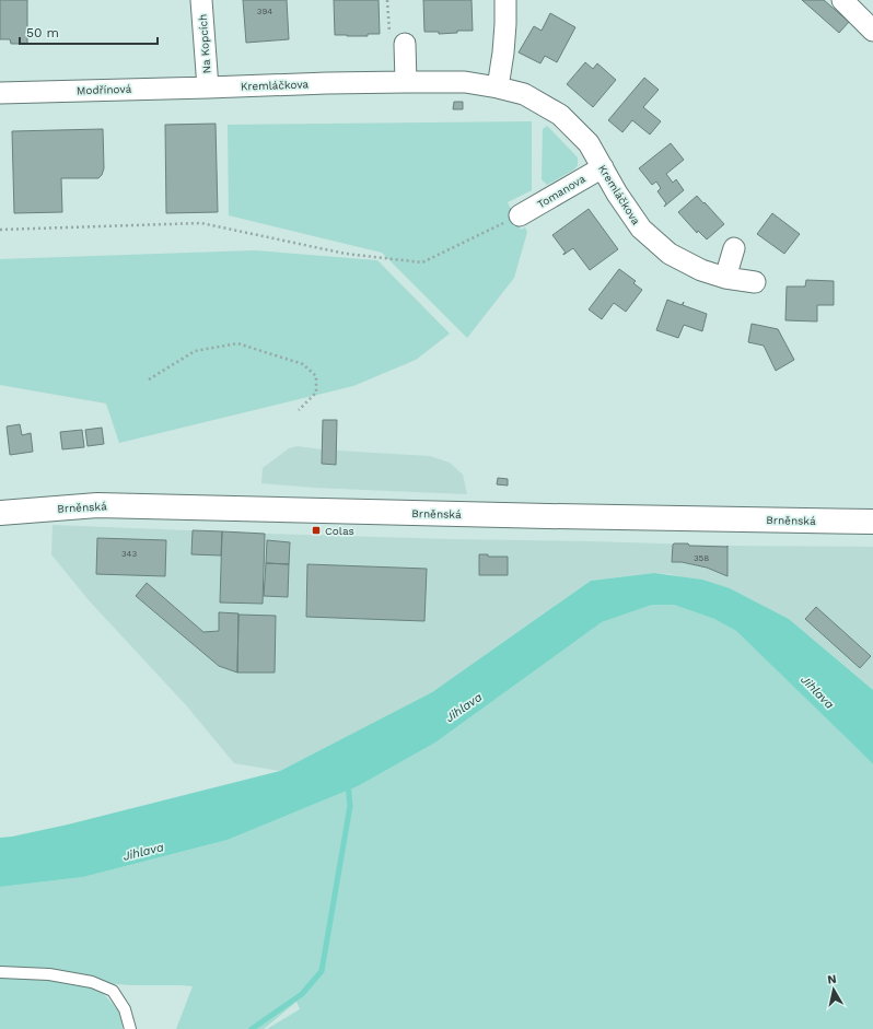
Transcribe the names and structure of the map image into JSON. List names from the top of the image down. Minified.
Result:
{"streets":{"main road":["Brněnská"],"street":["Na Kopcích","Kremláčkova","Modřínová","Tomanova"]},"crossings":[["Na Kopcích","Kremláčkova"],["Na Kopcích","Modřínová"],["Kremláčkova","Modřínová"],["Kremláčkova","Tomanova"]],"water":["Jihlava"],"places":{"transit":["Colas"]},"house_numbers":["394","343","358"],"scale_bar":"50 m","north":"top"}
